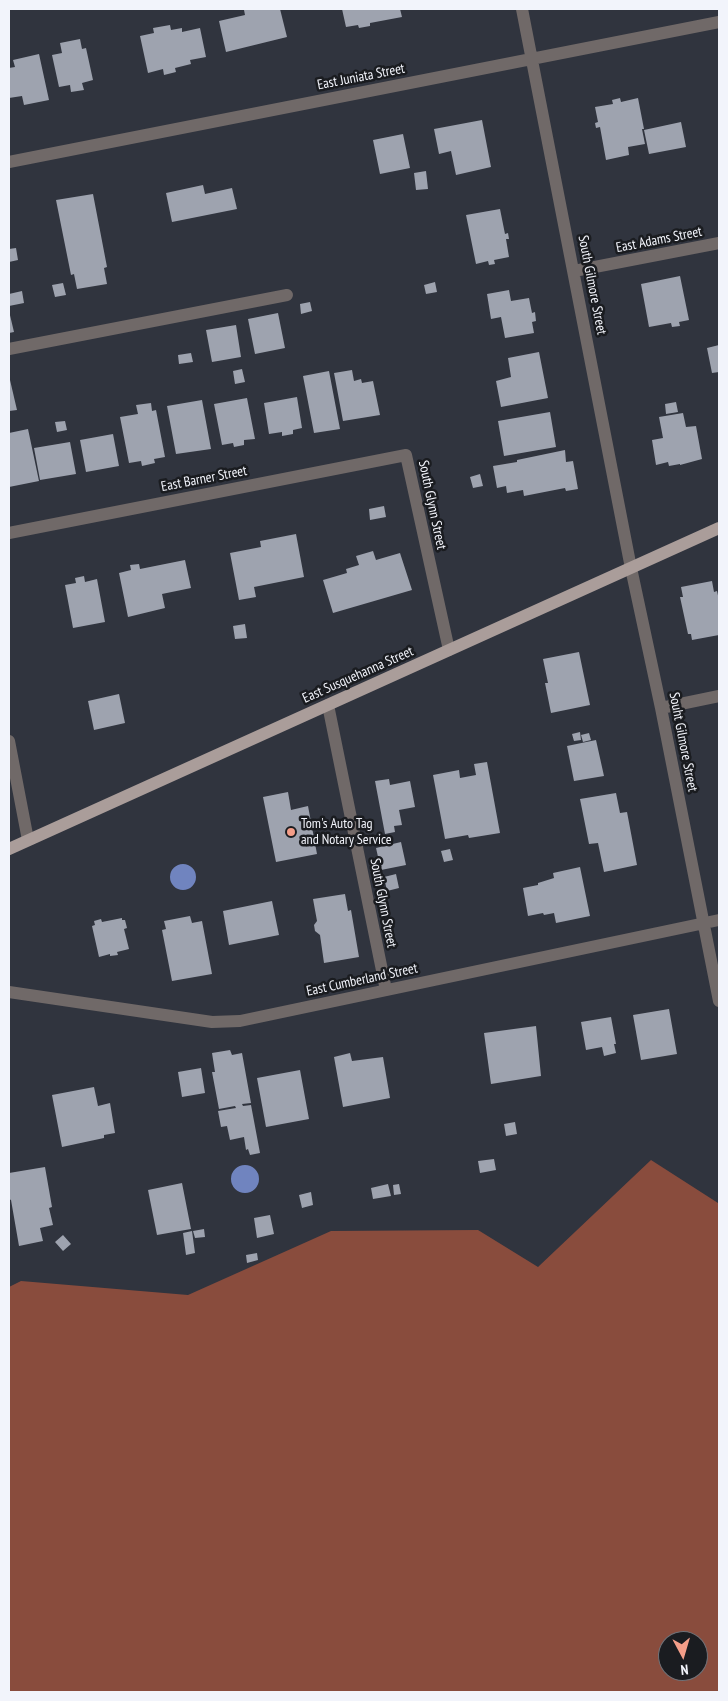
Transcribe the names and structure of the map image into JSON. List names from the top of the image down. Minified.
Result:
{"streets":{"main road":["East Susquehanna Street"],"street":["East Juniata Street","East Adams Street","South Gilmore Street","East Barner Street","South Glynn Street","Souht Gilmore Street","East Cumberland Street"]},"crossings":[["East Juniata Street","South Gilmore Street"],["East Adams Street","South Gilmore Street"],["South Gilmore Street","East Susquehanna Street"],["South Gilmore Street","Souht Gilmore Street"],["East Barner Street","South Glynn Street"],["South Glynn Street","East Susquehanna Street"],["South Glynn Street","East Cumberland Street"],["East Susquehanna Street","Souht Gilmore Street"],["Souht Gilmore Street","East Cumberland Street"]],"places":["Tom's Auto Tag and Notary Service"],"north":"bottom"}
